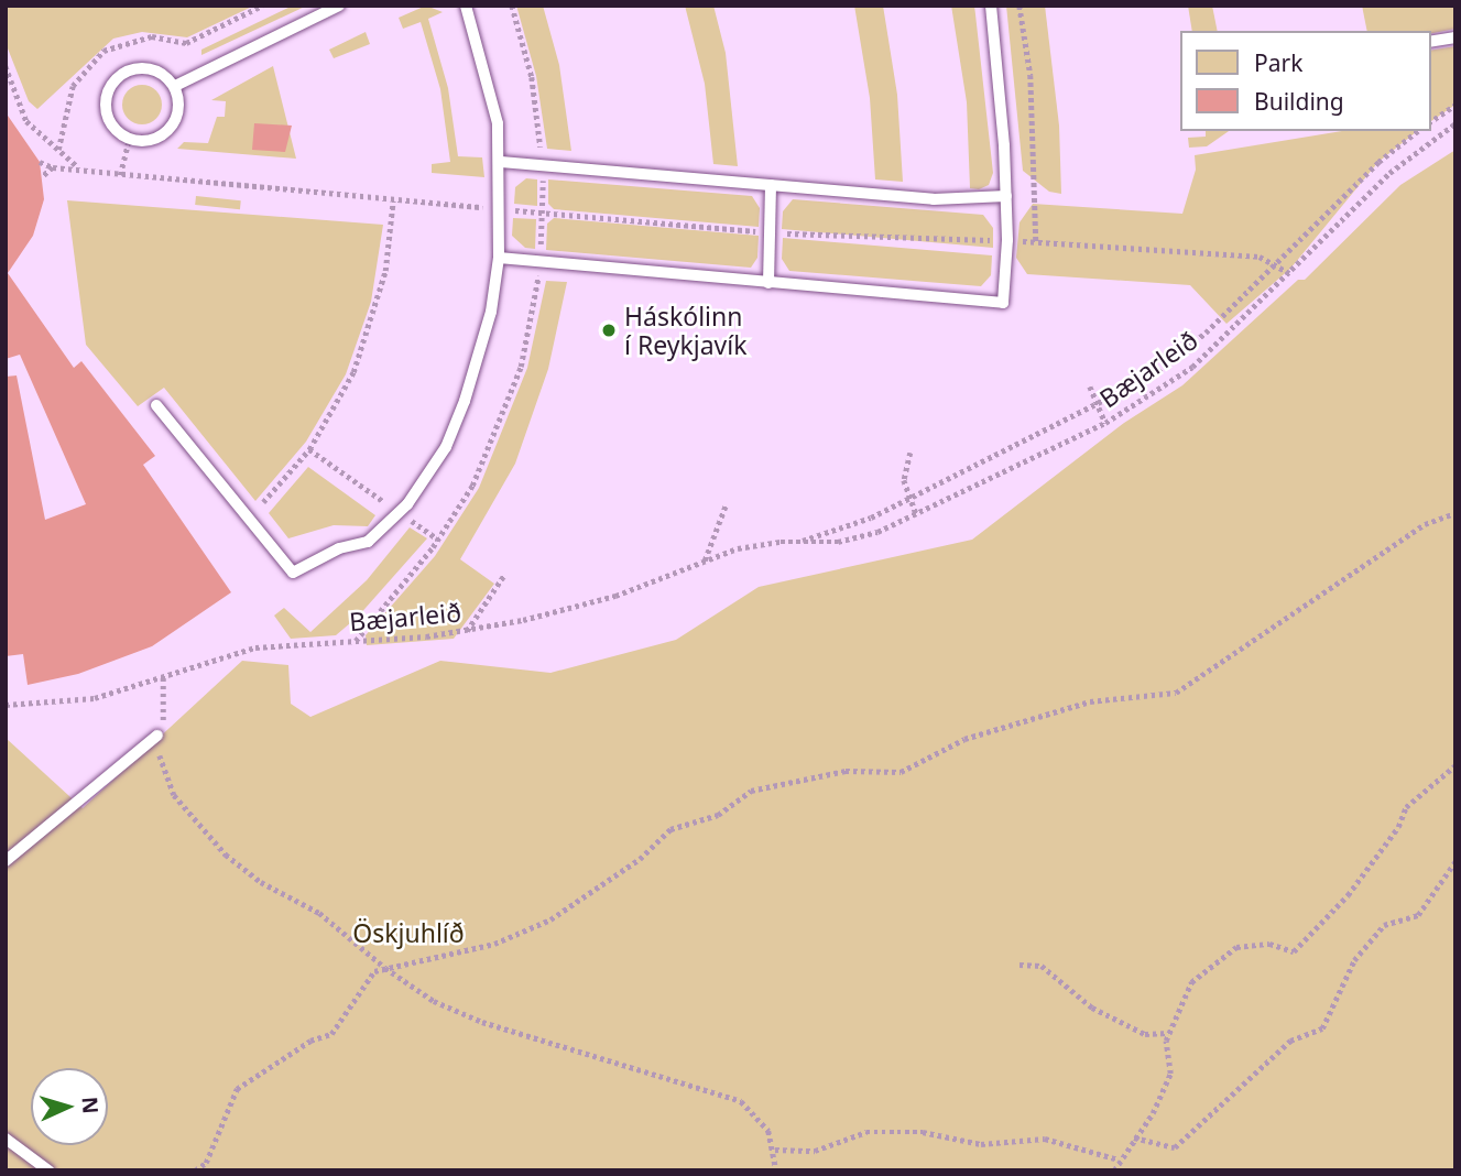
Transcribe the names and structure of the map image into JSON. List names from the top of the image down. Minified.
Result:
{"streets":{"path":["Bæjarleið"]},"parks":["Öskjuhlíð"],"places":["Háskólinn í Reykjavík"],"legend":["Park","Building"],"north":"right"}
